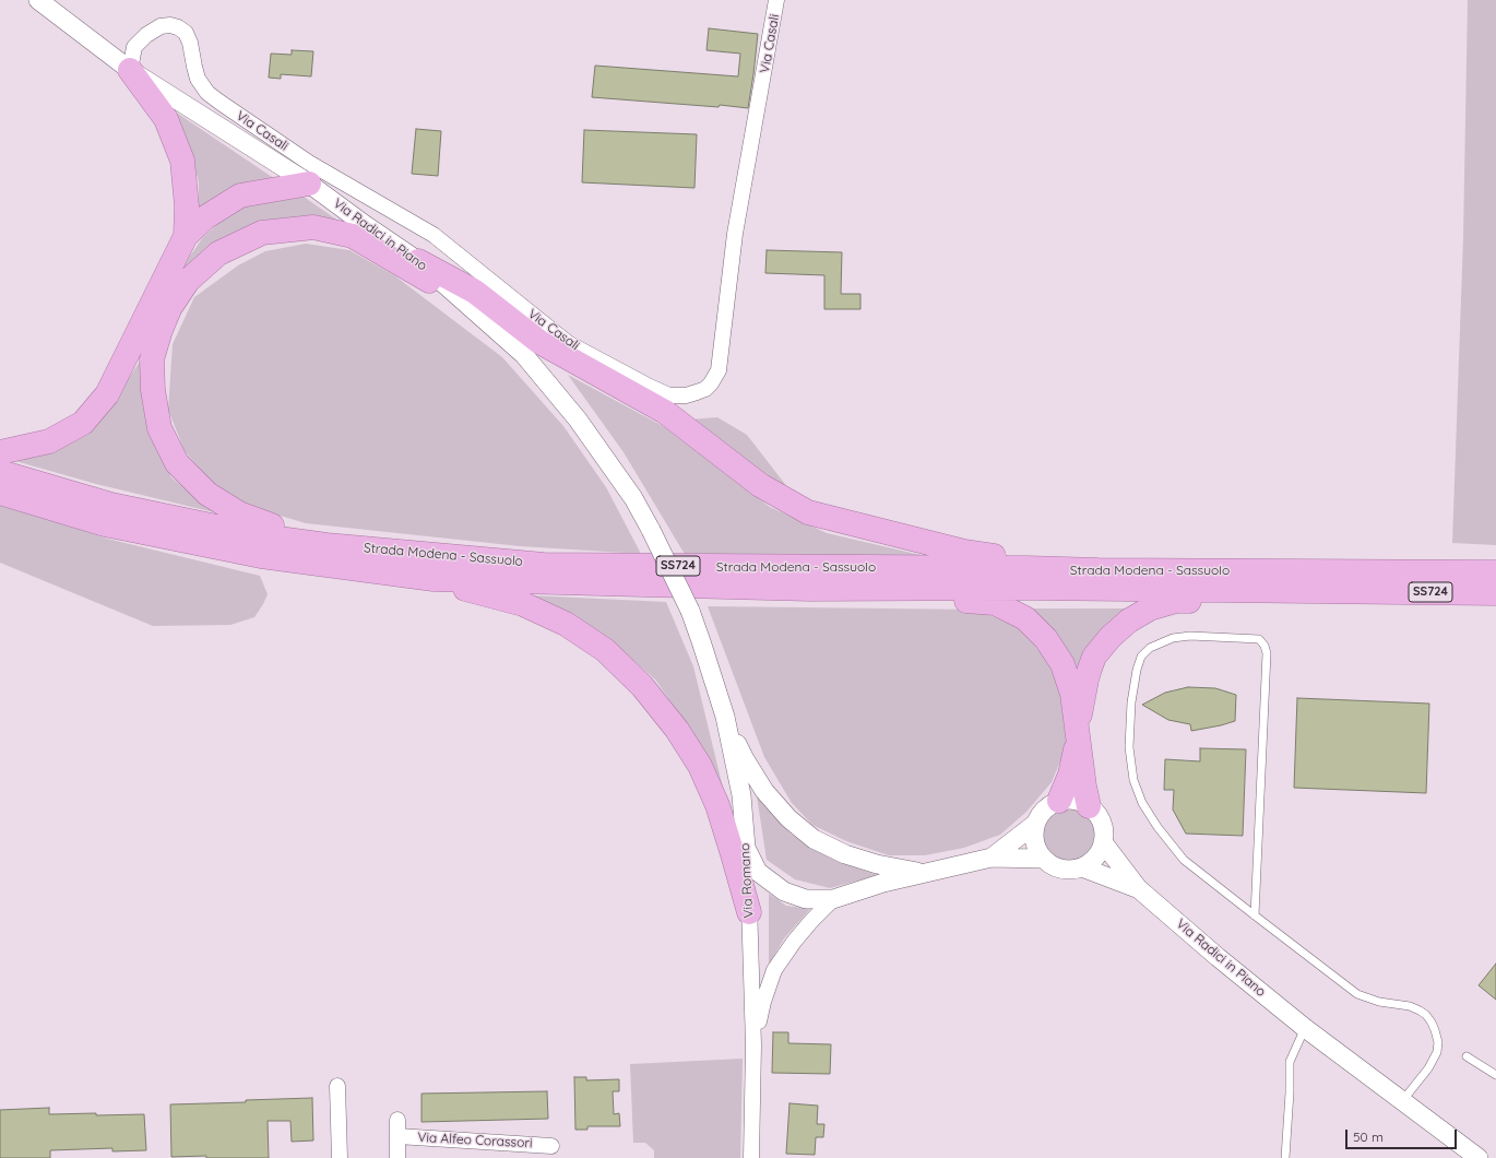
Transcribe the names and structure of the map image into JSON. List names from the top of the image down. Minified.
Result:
{"streets":{"highway":["Strada Modena - Sassuolo","SS724"],"street":["Via Casali","Via Radici in Piano","Via Romano","Via Alfeo Corassori"]},"crossings":[["Via Casali","Via Radici in Piano"],["Via Radici in Piano","Via Romano"],["Strada Modena - Sassuolo","SS724"]],"scale_bar":"50 m"}
